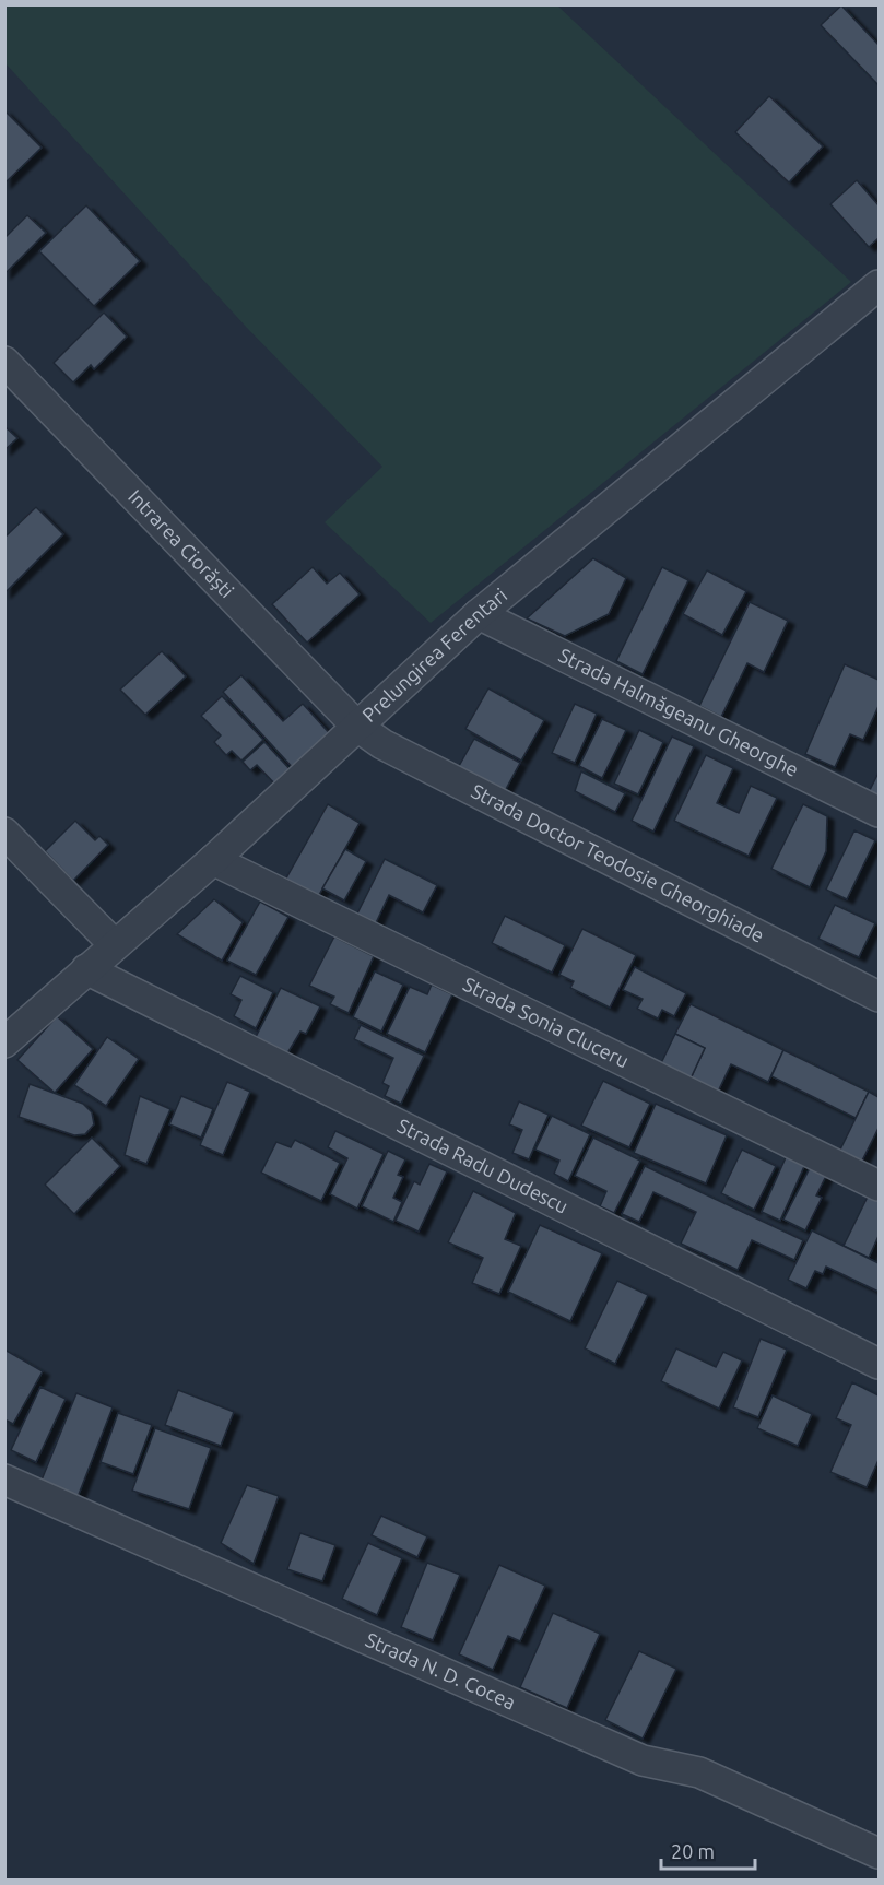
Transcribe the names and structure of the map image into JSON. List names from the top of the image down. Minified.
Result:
{"streets":{"street":["Intrarea Ciorăști","Prelungirea Ferentari","Strada Halmăgeanu Gheorghe","Strada Doctor Teodosie Gheorghiade","Strada Sonia Cluceru","Strada Radu Dudescu","Strada N. D. Cocea"]},"crossings":[["Intrarea Ciorăști","Prelungirea Ferentari"],["Intrarea Ciorăști","Strada Doctor Teodosie Gheorghiade"],["Prelungirea Ferentari","Strada Halmăgeanu Gheorghe"],["Prelungirea Ferentari","Strada Doctor Teodosie Gheorghiade"],["Prelungirea Ferentari","Strada Sonia Cluceru"],["Prelungirea Ferentari","Strada Radu Dudescu"]],"scale_bar":"20 m"}
